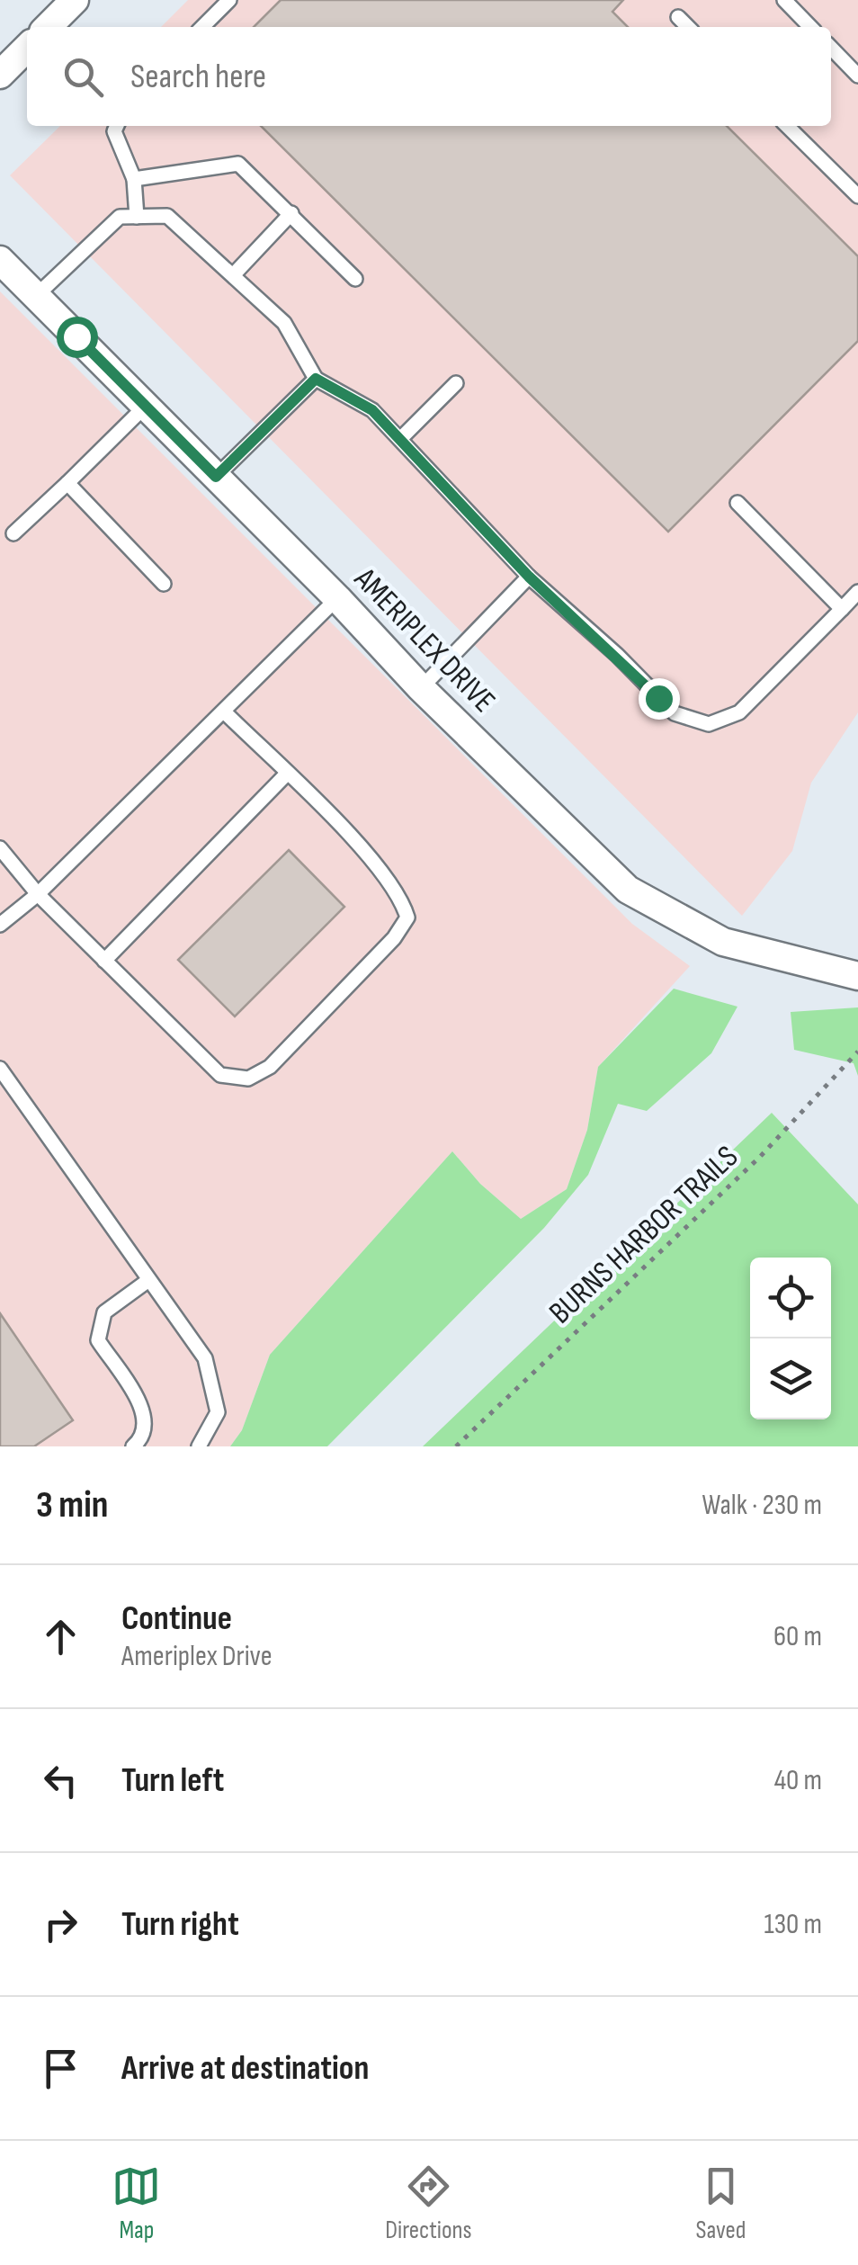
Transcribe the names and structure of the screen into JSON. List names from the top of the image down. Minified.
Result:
{"streets":{"street":["AMERIPLEX DRIVE"],"path":["BURNS HARBOR TRAILS"]},"page":{"search":"Search here","heading":["3 min","Walk · 230 m"],"list":[["Continue","Ameriplex Drive","60 m"],["Turn left","40 m"],["Turn right","130 m"],"Arrive at destination"],"nav":["Map","Directions","Saved"]}}
